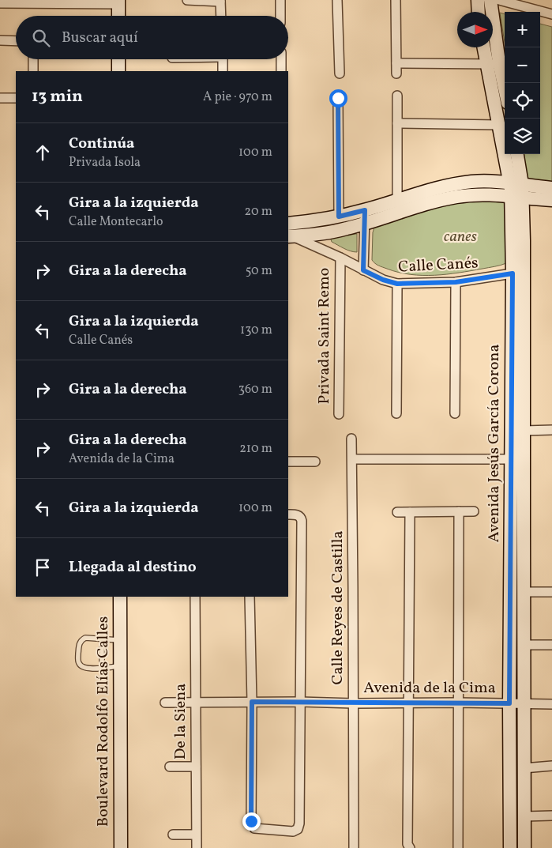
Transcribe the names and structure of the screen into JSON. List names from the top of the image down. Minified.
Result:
{"streets":{"street":["Calle Canés","Privada Saint Remo","Avenida Jesús García Corona","Calle Reyes de Castilla","Avenida de la Cima","Boulevard Rodolfo Elías Calles","De la Siena"]},"crossings":[["Calle Canés","Privada Saint Remo"],["Calle Canés","Avenida Jesús García Corona"],["Avenida Jesús García Corona","Avenida de la Cima"],["Calle Reyes de Castilla","Avenida de la Cima"],["Avenida de la Cima","De la Siena"]],"parks":["canes"],"north":"right","page":{"map_buttons":["+","−"],"search":"Buscar aquí","heading":["13 min","A pie · 970 m"],"list":[["Continúa","Privada Isola","100 m"],["Gira a la izquierda","Calle Montecarlo","20 m"],["Gira a la derecha","50 m"],["Gira a la izquierda","Calle Canés","130 m"],["Gira a la derecha","360 m"],["Gira a la derecha","Avenida de la Cima","210 m"],["Gira a la izquierda","100 m"],"Llegada al destino"]}}
